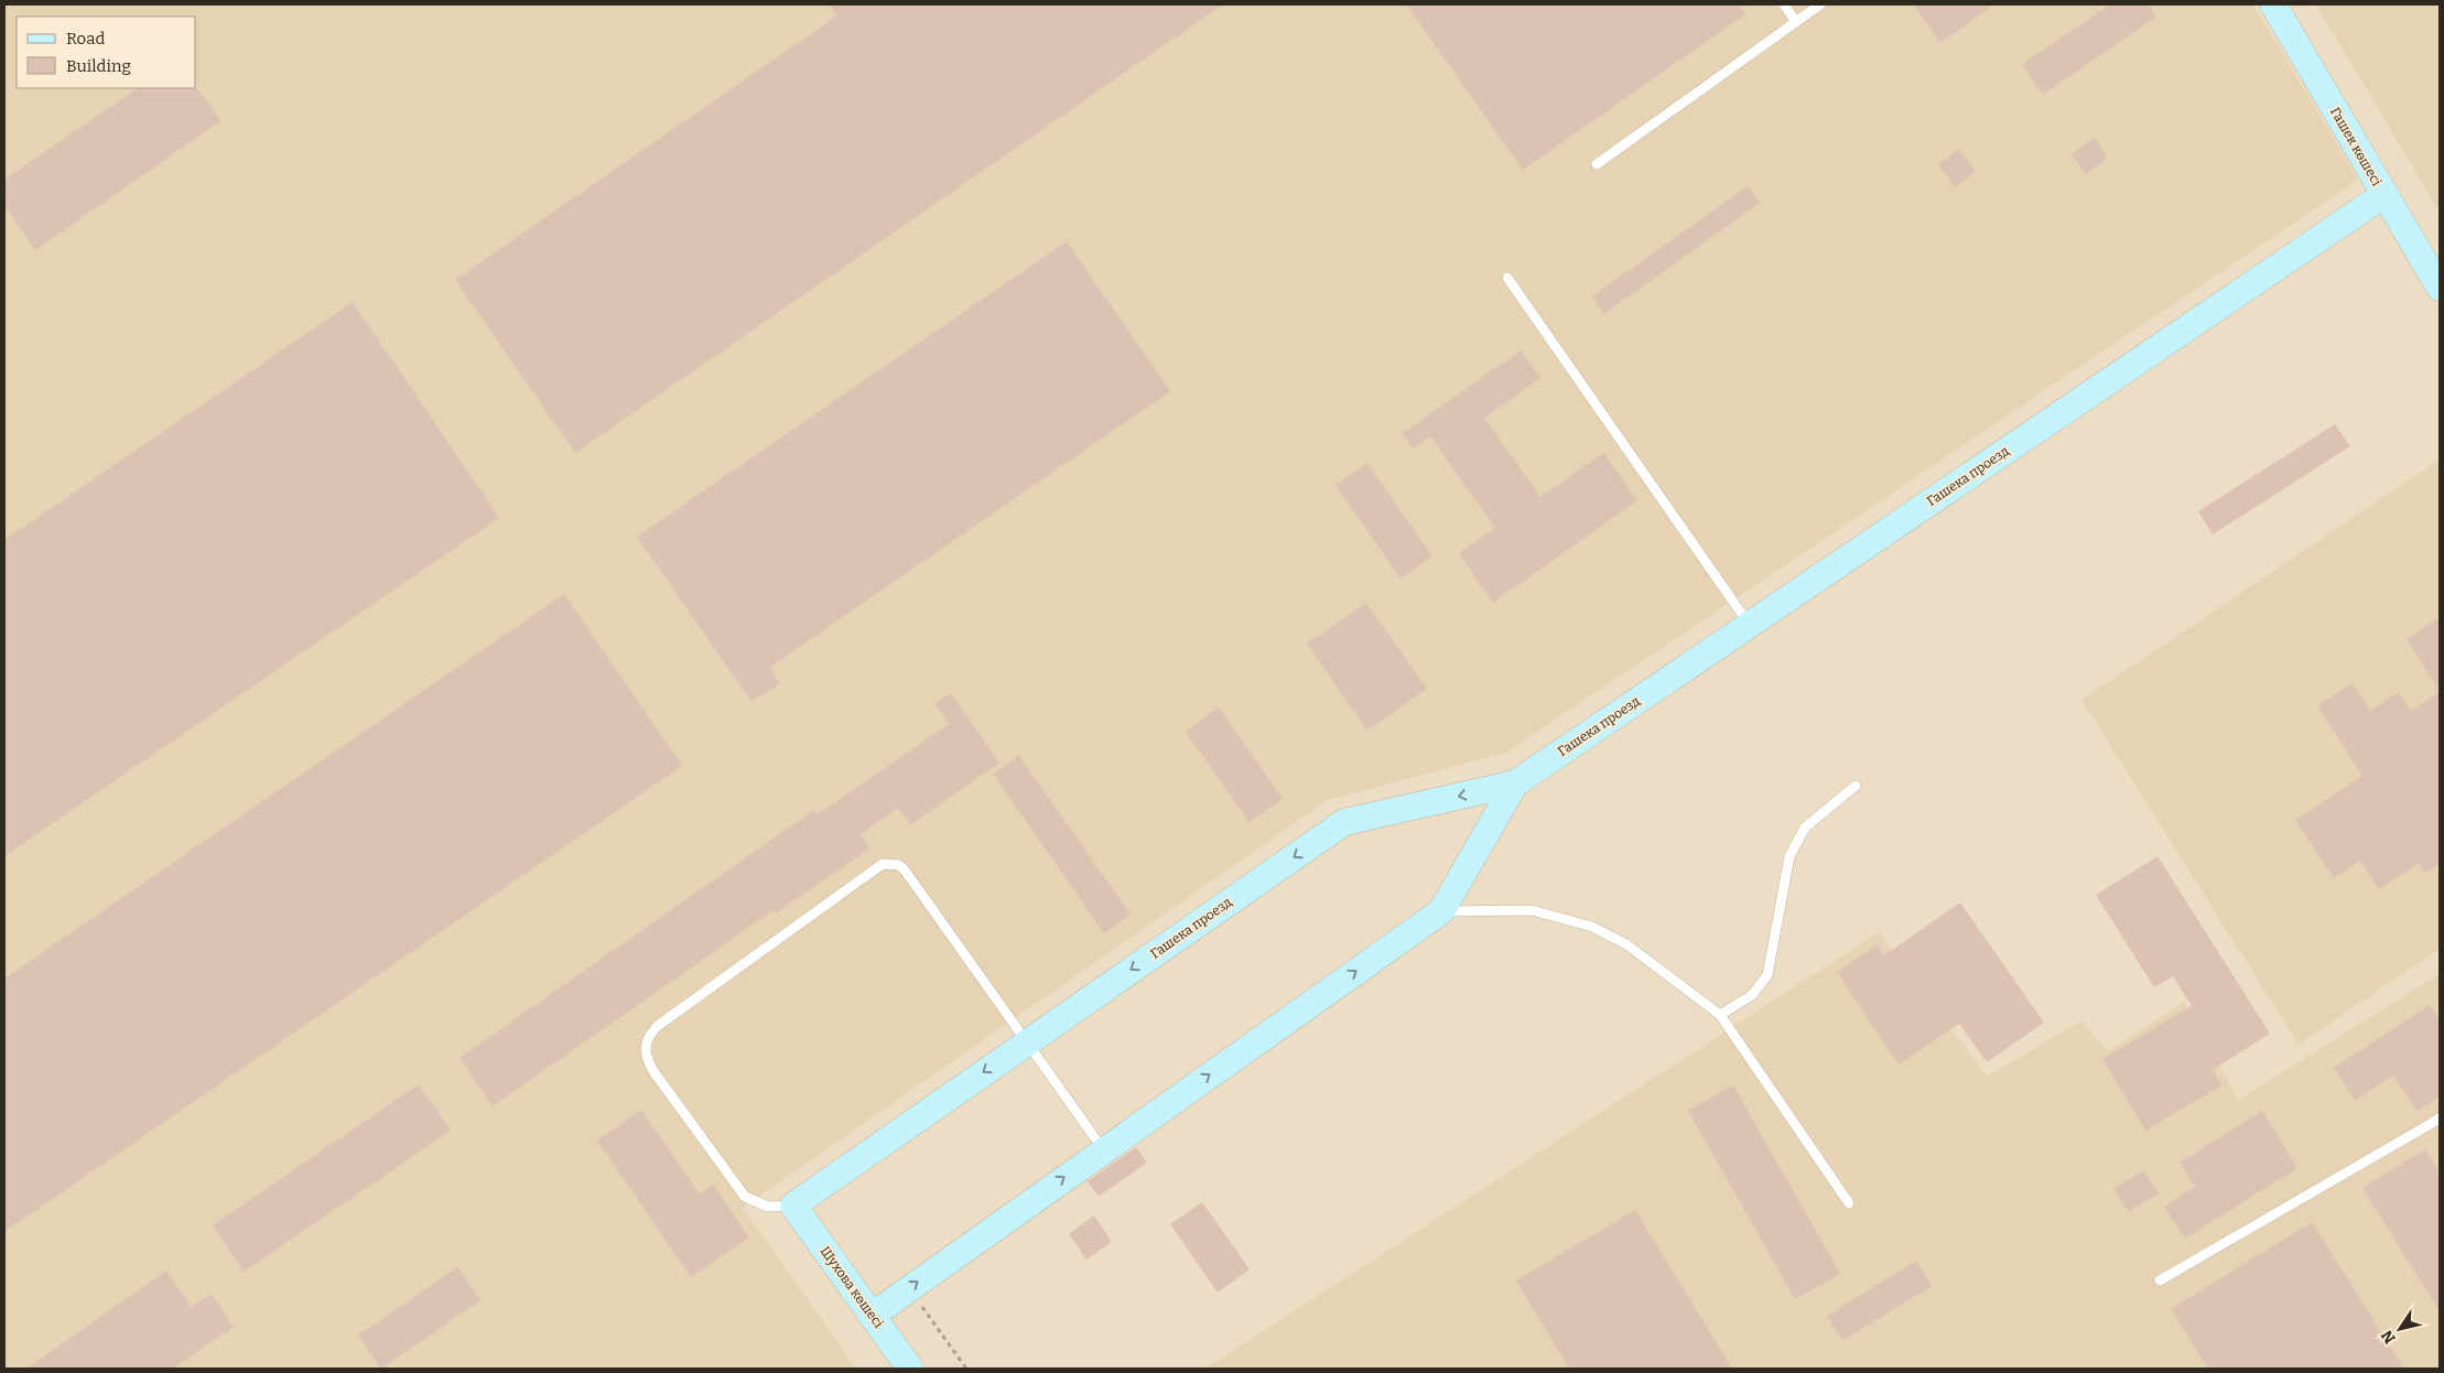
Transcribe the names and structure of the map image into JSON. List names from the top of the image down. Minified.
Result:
{"streets":{"street":["Гашек көшесі","Гашека проезд","Шухова көшесі"]},"crossings":[["Гашек көшесі","Гашека проезд"],["Гашека проезд","Шухова көшесі"]],"legend":["Road","Building"],"north":"bottom left"}
